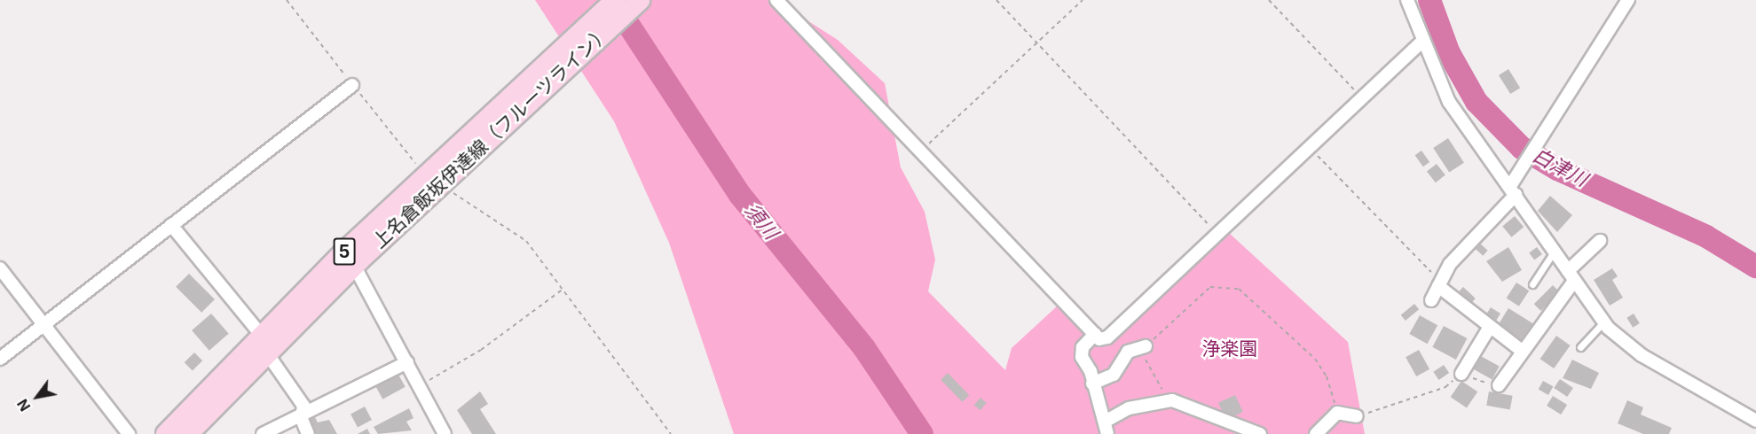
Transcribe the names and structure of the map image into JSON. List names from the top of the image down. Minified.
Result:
{"streets":{"main road":["上名倉飯坂伊達線（フルーツライン）","5"]},"water":["白津川","須川"],"parks":["浄楽園"],"north":"bottom left"}
